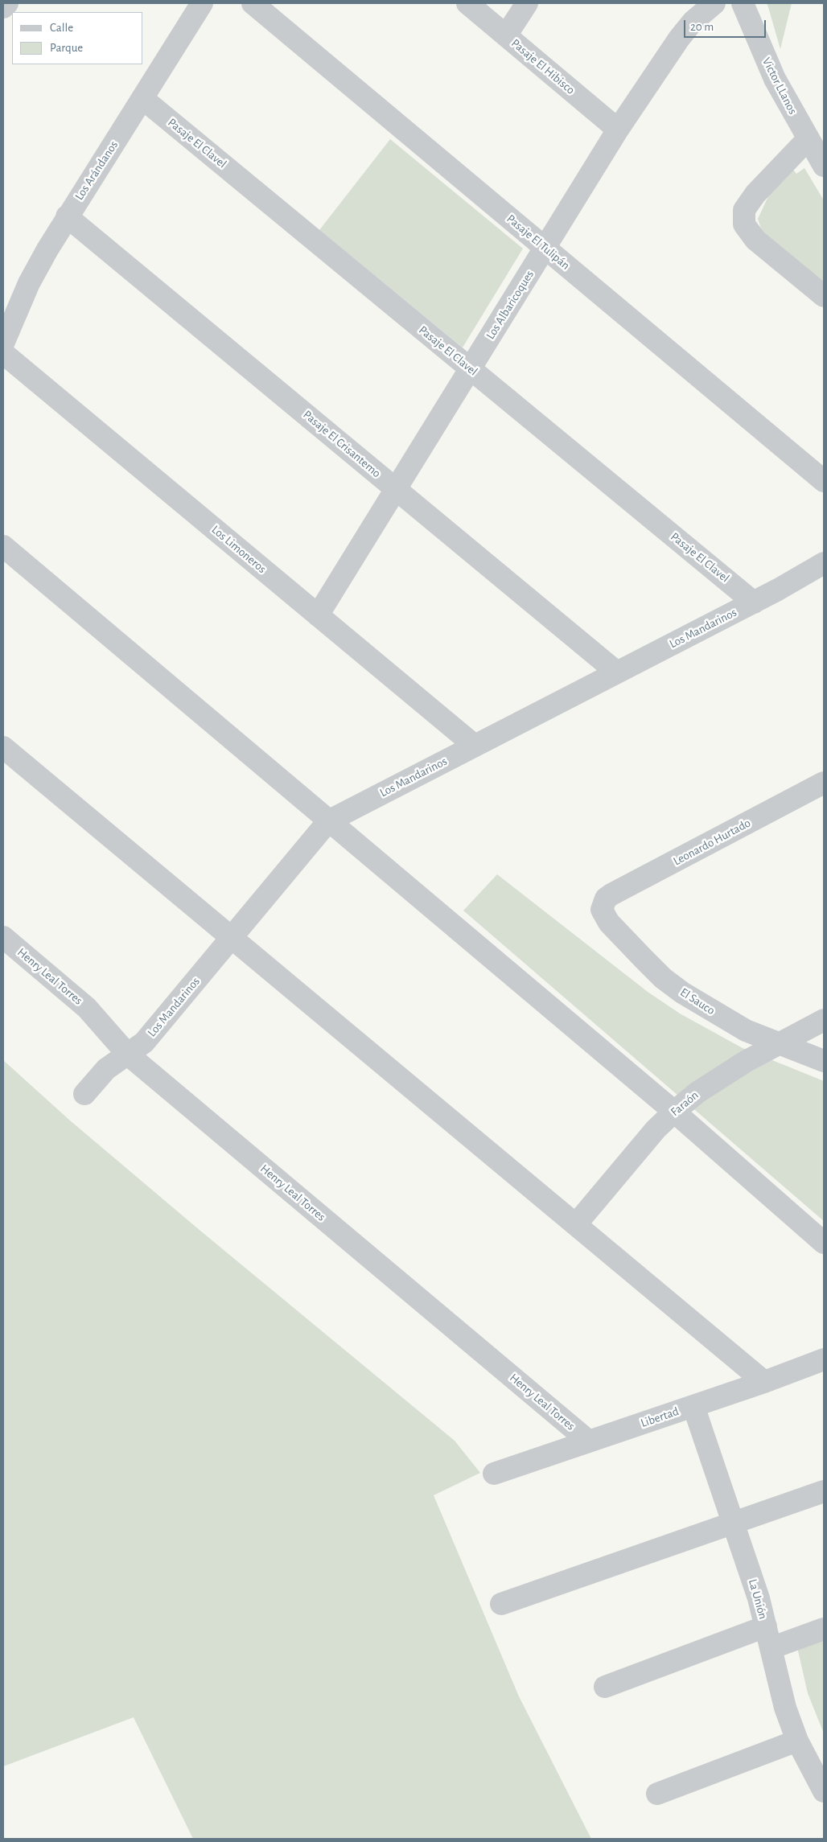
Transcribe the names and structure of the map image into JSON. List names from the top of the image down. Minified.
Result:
{"streets":{"street":["Pasaje El Hibisco","Victor LLanos","Pasaje El Clavel","Los Arándanos","Pasaje El Tulipán","Los Albaricoques","Pasaje El Crisantemo","Los Limoneros","Los Mandarinos","Leonardo Hurtado","Henry Leal Torres","El Sauco","Faraón","Libertad","La Unión"]},"crossings":[["Pasaje El Hibisco","Los Albaricoques"],["Pasaje El Clavel","Los Arándanos"],["Pasaje El Clavel","Los Albaricoques"],["Pasaje El Clavel","Los Mandarinos"],["Los Arándanos","Pasaje El Crisantemo"],["Pasaje El Tulipán","Los Albaricoques"],["Los Albaricoques","Pasaje El Crisantemo"],["Los Albaricoques","Los Limoneros"],["Pasaje El Crisantemo","Los Mandarinos"],["Los Limoneros","Los Mandarinos"],["Los Mandarinos","Henry Leal Torres"],["Leonardo Hurtado","El Sauco"],["Henry Leal Torres","Libertad"],["El Sauco","Faraón"],["Libertad","La Unión"]],"legend":["Calle","Parque"],"scale_bar":"20 m"}
